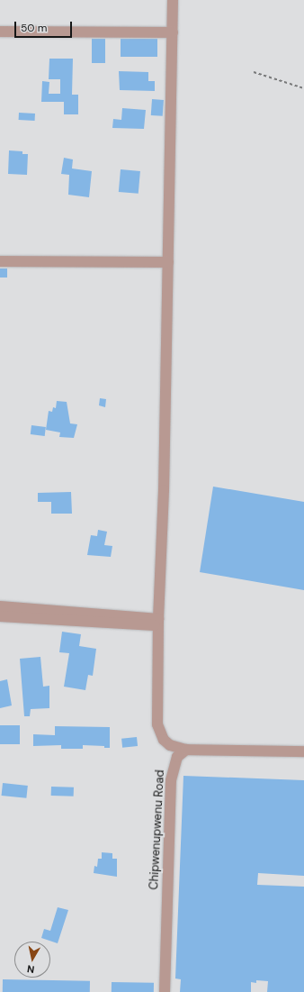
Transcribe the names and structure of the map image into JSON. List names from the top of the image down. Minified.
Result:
{"streets":{"street":["Chipwenupwenu Road"]},"scale_bar":"50 m","north":"bottom"}
